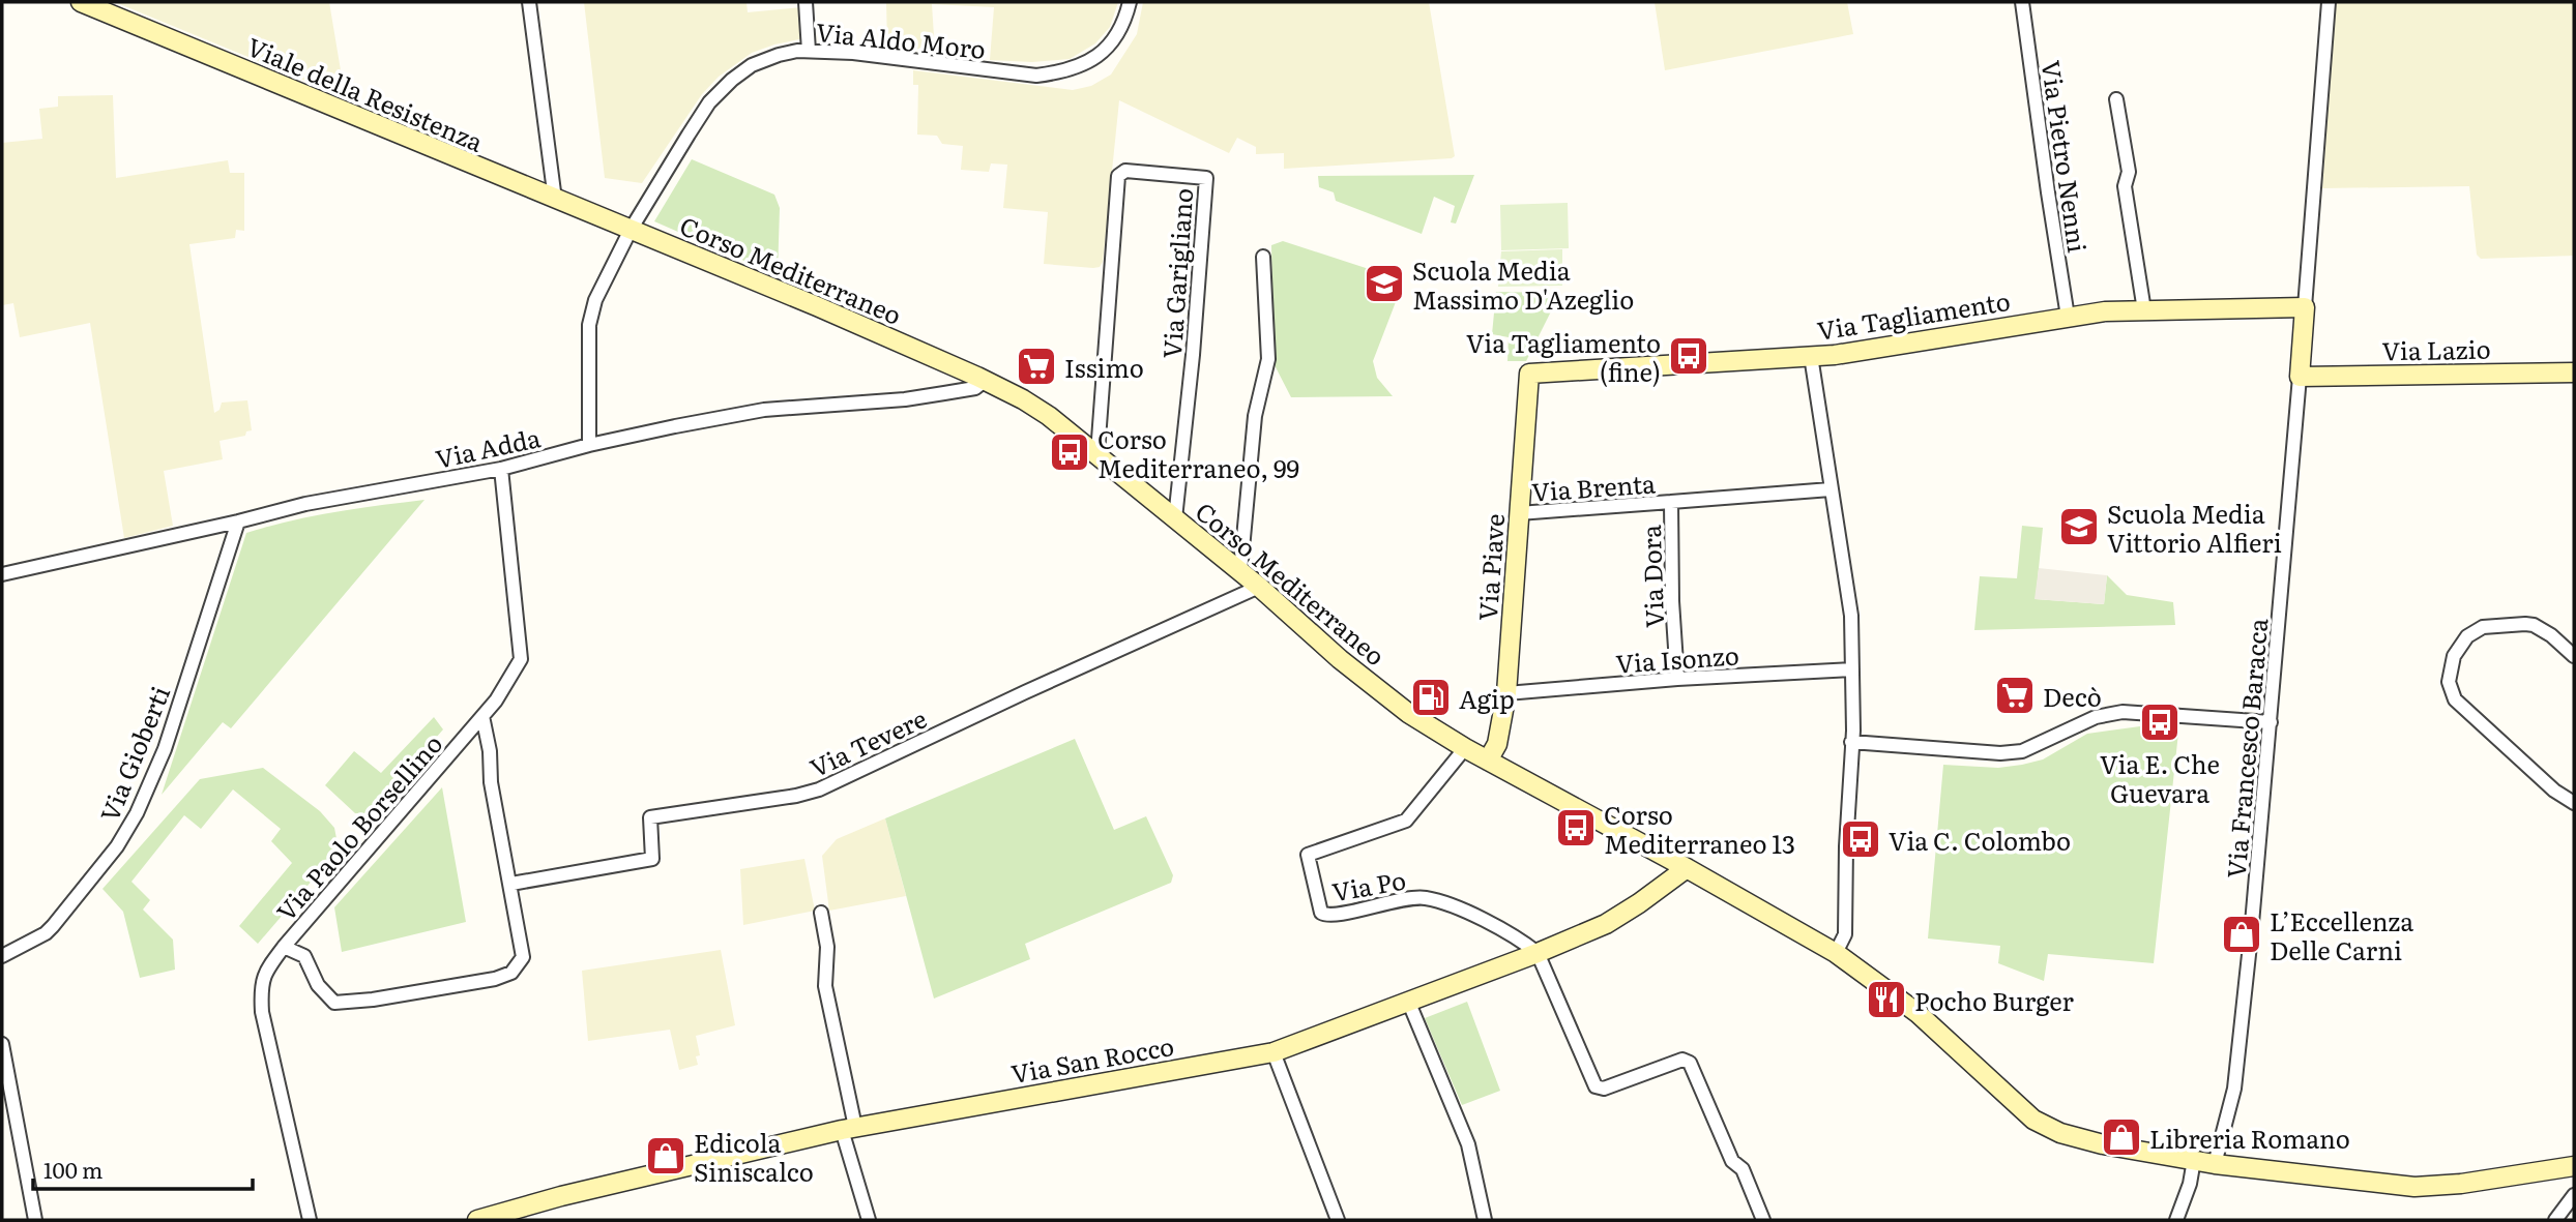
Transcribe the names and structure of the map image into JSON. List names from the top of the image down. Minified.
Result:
{"streets":{"main road":["Viale della Resistenza","Corso Mediterraneo","Via Tagliamento","Via Lazio","Via Piave","Via San Rocco"],"street":["Via Aldo Moro","Via Pietro Nenni","Via Garigliano","Via Adda","Via Brenta","Via Dora","Via Isonzo","Via Tevere","Via Francesco Baracca","Via Gioberti","Via Paolo Borsellino","Via Po"]},"crossings":[["Via Aldo Moro","Viale della Resistenza"],["Via Aldo Moro","Corso Mediterraneo"],["Via Aldo Moro","Via Adda"],["Viale della Resistenza","Corso Mediterraneo"],["Via Pietro Nenni","Via Tagliamento"],["Corso Mediterraneo","Via Garigliano"],["Corso Mediterraneo","Via Adda"],["Corso Mediterraneo","Via Piave"],["Corso Mediterraneo","Via Tevere"],["Corso Mediterraneo","Via Francesco Baracca"],["Corso Mediterraneo","Via Po"],["Corso Mediterraneo","Via San Rocco"],["Via Tagliamento","Via Piave"],["Via Lazio","Via Francesco Baracca"],["Via Adda","Via Gioberti"],["Via Adda","Via Paolo Borsellino"],["Via Brenta","Via Piave"],["Via Brenta","Via Dora"],["Via Piave","Via Isonzo"],["Via Dora","Via Isonzo"],["Via Po","Via San Rocco"]],"places":{"school or university":["Scuola Media Massimo D'Azeglio","Scuola Media Vittorio Alfieri"],"bus stop":["Via Tagliamento (fine)","Corso Mediterraneo, 99","Via E. Che Guevara","Corso Mediterraneo 13","Via C. Colombo"],"supermarket":["Issimo","Decò"],"fuel station":["Agip"],"shop":["L’Eccellenza Delle Carni","Libreria Romano","Edicola Siniscalco"],"restaurant":["Pocho Burger"]},"scale_bar":"100 m"}
